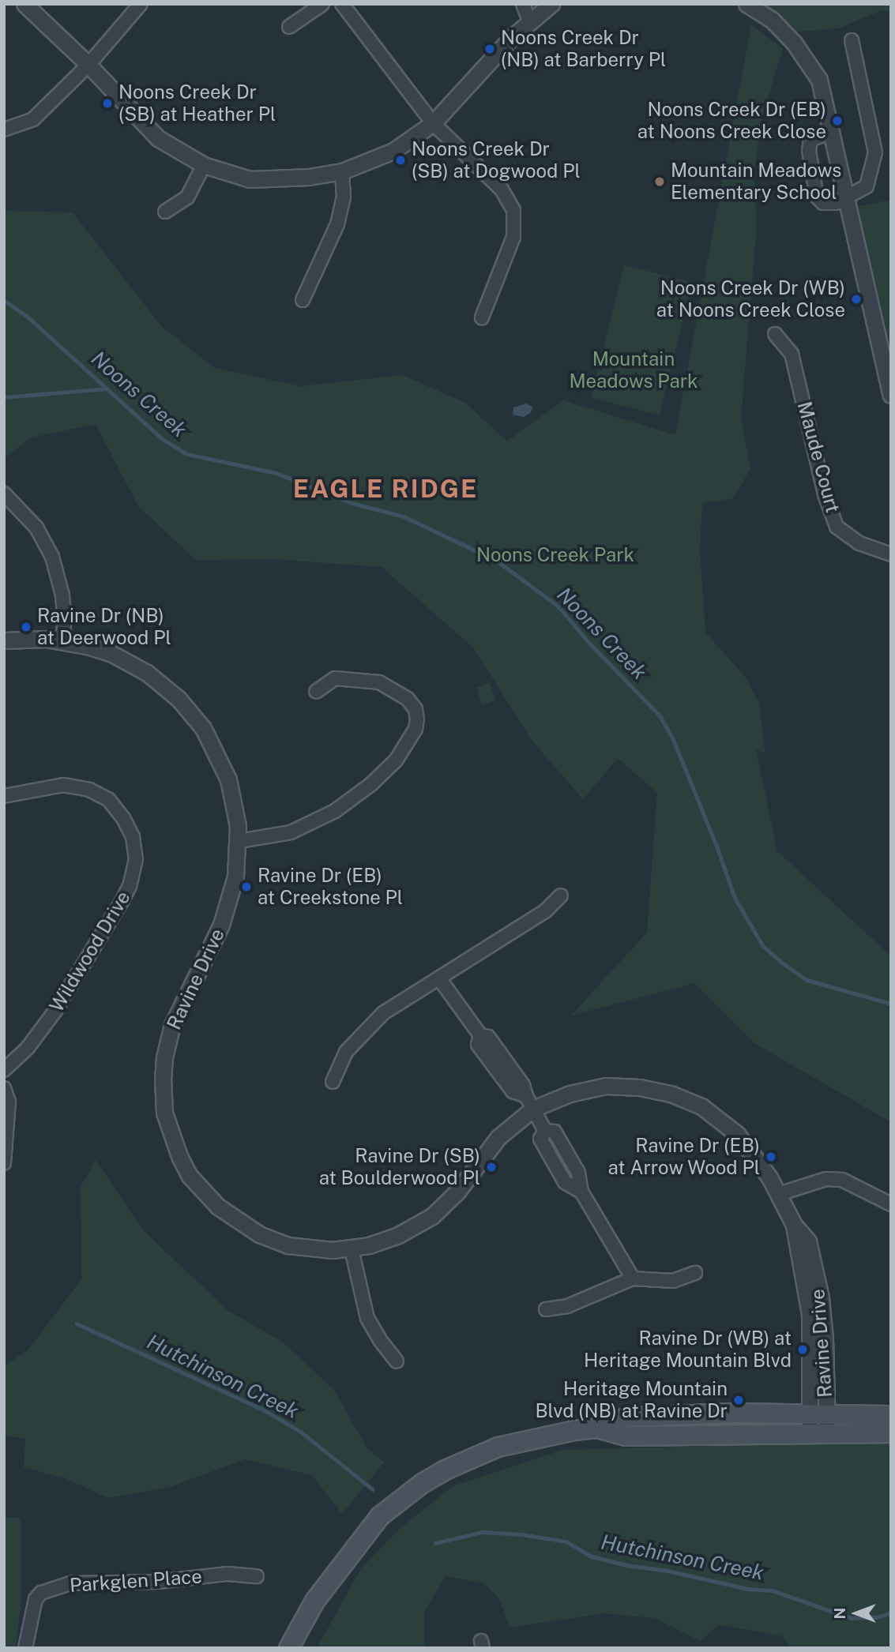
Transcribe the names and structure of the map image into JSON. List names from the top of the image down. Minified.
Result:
{"streets":{"street":["Maude Court","Wildwood Drive","Ravine Drive","Parkglen Place"]},"districts":["EAGLE RIDGE"],"water":["Noons Creek","Hutchinson Creek"],"parks":["Mountain Meadows Park","Noons Creek Park"],"places":["Noons Creek Dr (NB) at Barberry Pl","Noons Creek Dr (SB) at Heather Pl","Noons Creek Dr (EB) at Noons Creek Close","Noons Creek Dr (SB) at Dogwood Pl","Mountain Meadows Elementary School","Noons Creek Dr (WB) at Noons Creek Close","Ravine Dr (NB) at Deerwood Pl","Ravine Dr (EB) at Creekstone Pl","Ravine Dr (EB) at Arrow Wood Pl","Ravine Dr (SB) at Boulderwood Pl","Ravine Dr (WB) at Heritage Mountain Blvd","Heritage Mountain Blvd (NB) at Ravine Dr"],"north":"left"}
